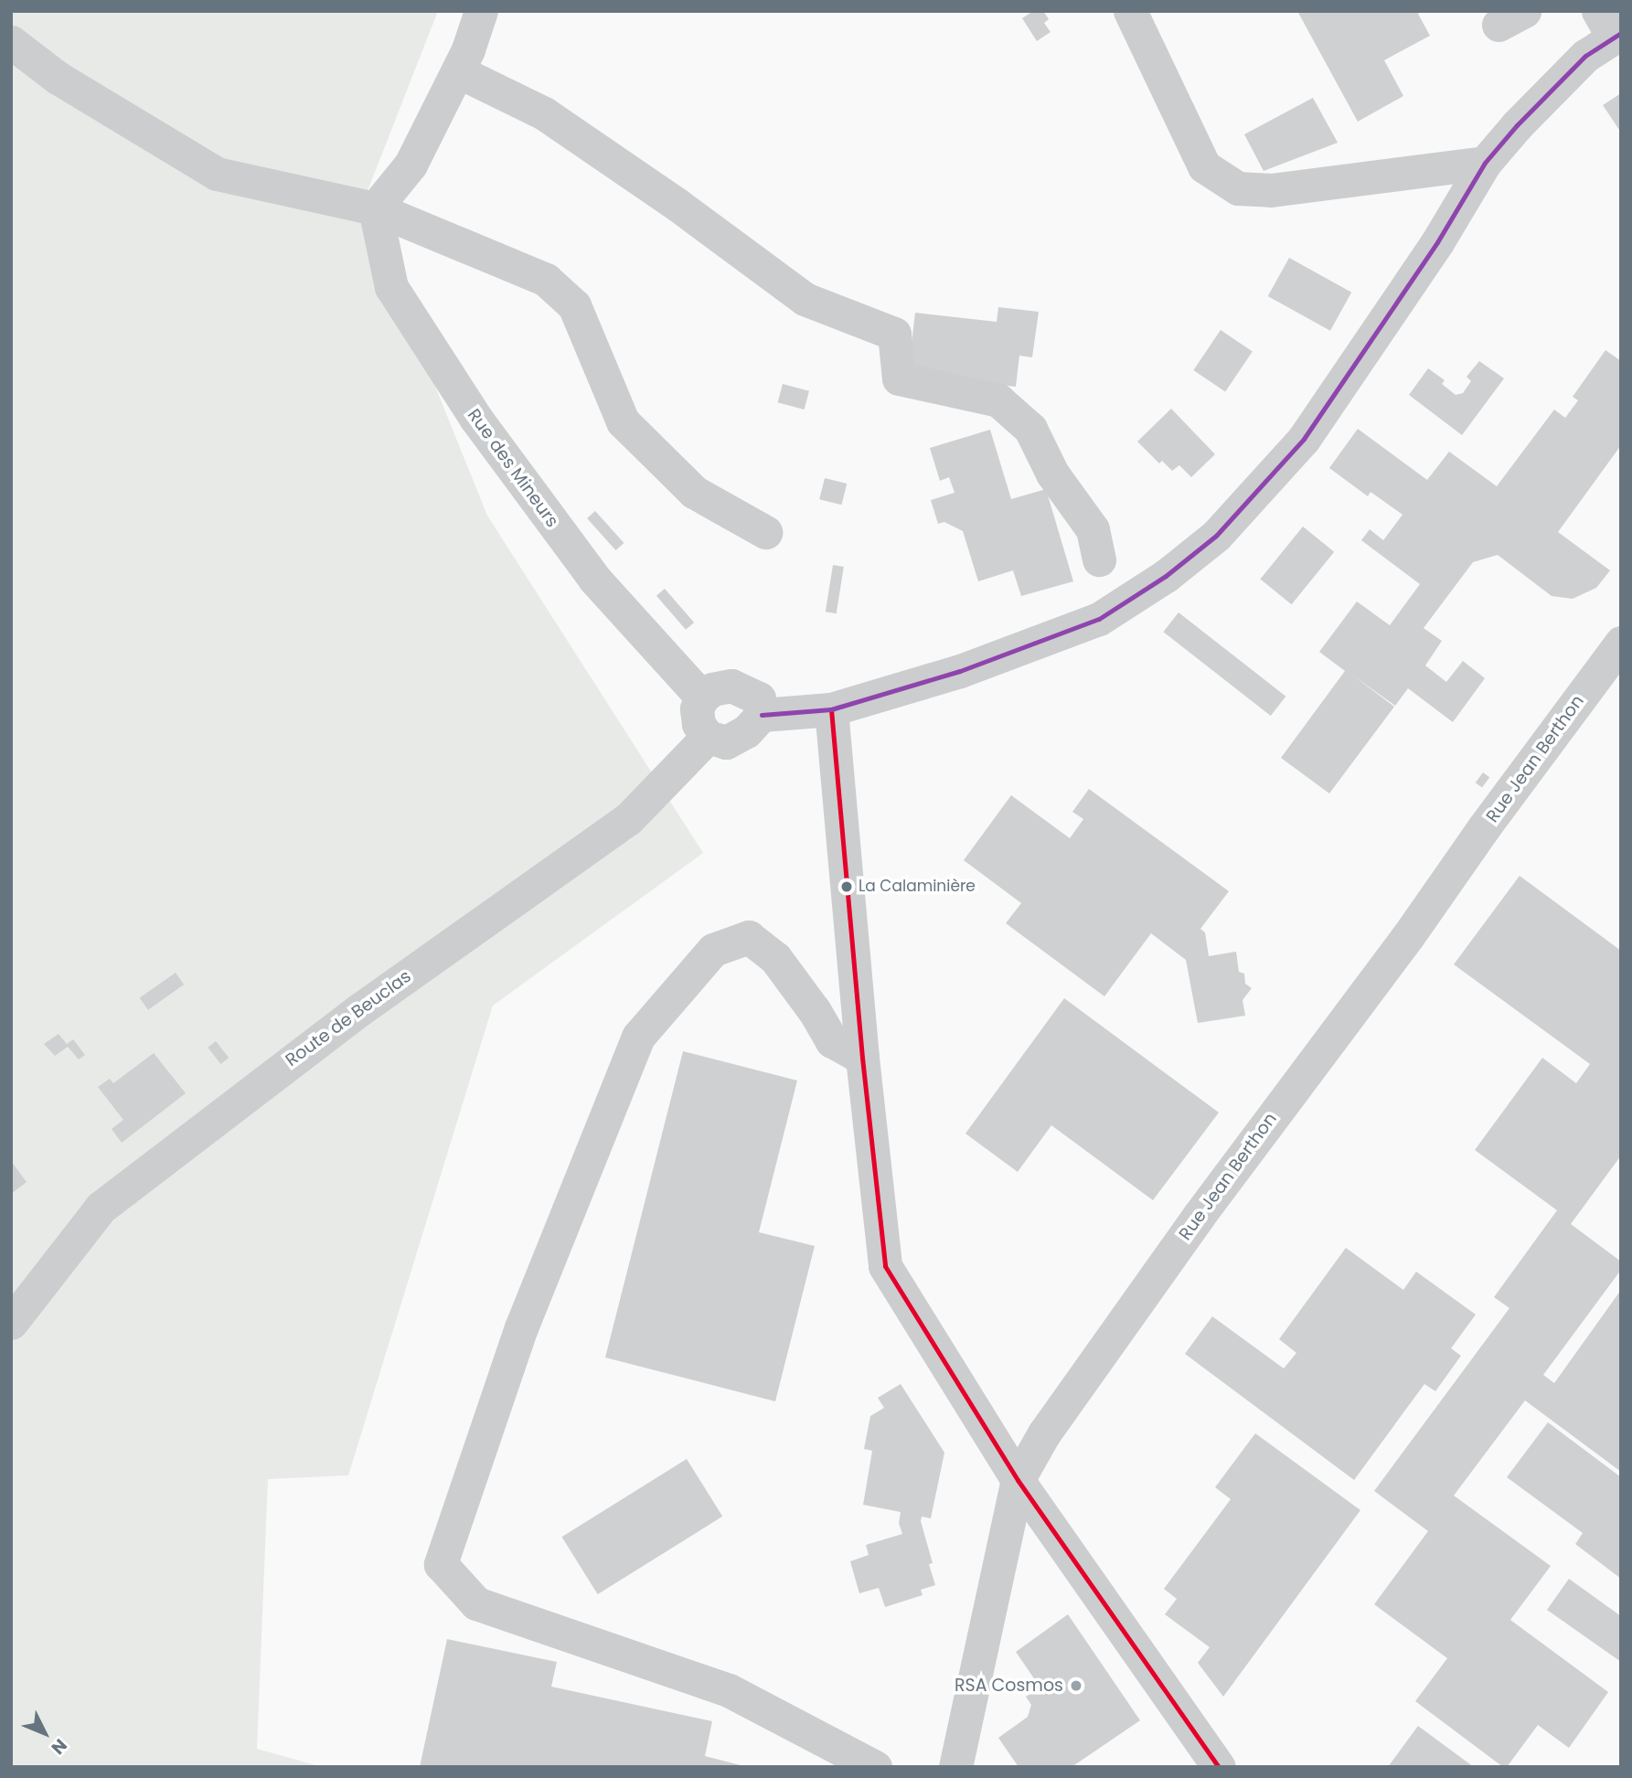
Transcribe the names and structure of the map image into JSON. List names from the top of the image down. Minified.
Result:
{"streets":{"street":["Rue des Mineurs","Rue Jean Berthon","Route de Beuclas"]},"crossings":[["Rue des Mineurs","Route de Beuclas"]],"places":["La Calaminière","RSA Cosmos"],"north":"bottom right"}
